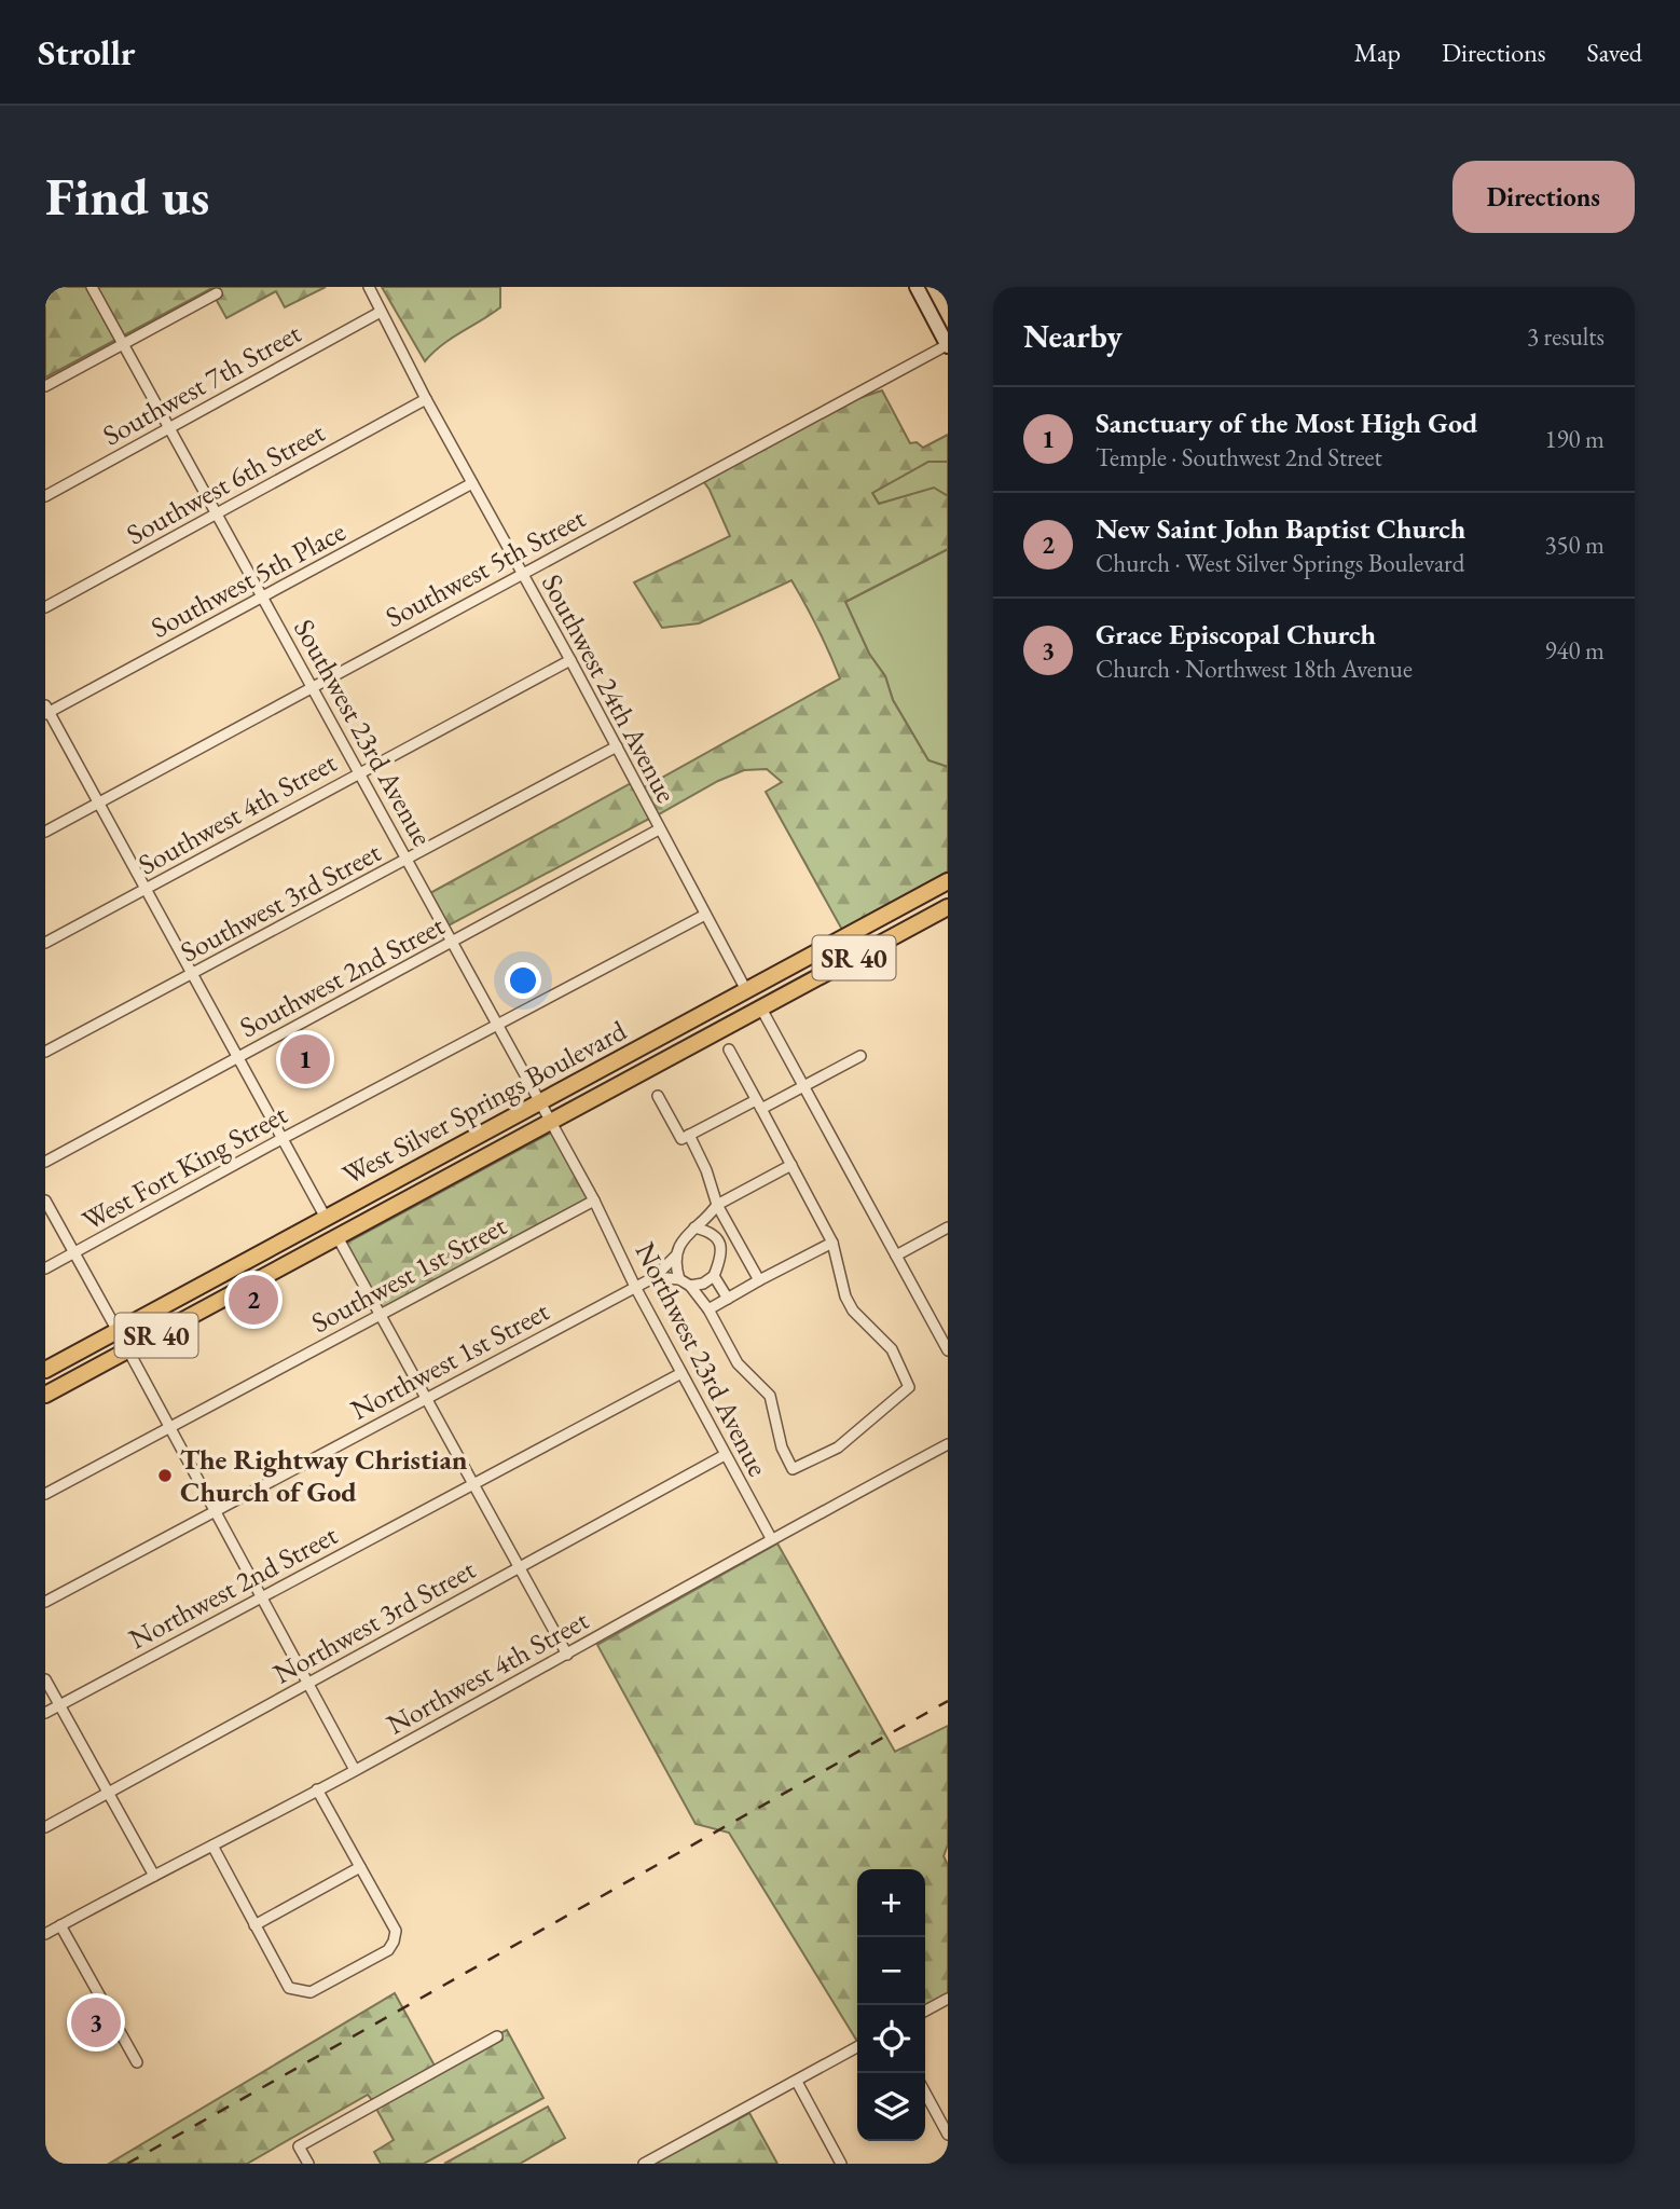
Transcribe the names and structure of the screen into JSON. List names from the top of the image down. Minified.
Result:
{"streets":{"main road":["SR 40","West Silver Springs Boulevard"],"street":["Southwest 7th Street","Southwest 6th Street","Southwest 5th Street","Southwest 5th Place","Southwest 24th Avenue","Southwest 23rd Avenue","Southwest 4th Street","Southwest 3rd Street","Southwest 2nd Street","West Fort King Street","Southwest 1st Street","Northwest 23rd Avenue","Northwest 1st Street","Northwest 2nd Street","Northwest 3rd Street","Northwest 4th Street"]},"crossings":[["Southwest 7th Street","Southwest 24th Avenue"],["Southwest 7th Street","Southwest 23rd Avenue"],["Southwest 6th Street","Southwest 24th Avenue"],["Southwest 6th Street","Southwest 23rd Avenue"],["Southwest 5th Street","Southwest 24th Avenue"],["Southwest 5th Street","Southwest 23rd Avenue"],["Southwest 5th Place","Southwest 24th Avenue"],["Southwest 5th Place","Southwest 23rd Avenue"],["Southwest 24th Avenue","Southwest 4th Street"],["Southwest 24th Avenue","Southwest 3rd Street"],["Southwest 24th Avenue","Southwest 2nd Street"],["Southwest 24th Avenue","West Silver Springs Boulevard"],["Southwest 24th Avenue","West Fort King Street"],["Southwest 23rd Avenue","Southwest 4th Street"],["Southwest 23rd Avenue","Southwest 3rd Street"],["Southwest 23rd Avenue","Southwest 2nd Street"],["Southwest 23rd Avenue","West Silver Springs Boulevard"],["Southwest 23rd Avenue","West Fort King Street"],["Southwest 23rd Avenue","Southwest 1st Street"],["Southwest 23rd Avenue","Northwest 23rd Avenue"],["Southwest 1st Street","Northwest 23rd Avenue"],["Northwest 23rd Avenue","Northwest 1st Street"],["Northwest 23rd Avenue","Northwest 2nd Street"],["Northwest 23rd Avenue","Northwest 3rd Street"],["Northwest 23rd Avenue","Northwest 4th Street"]],"places":["The Rightway Christian Church of God"],"page":{"header":"Strollr","nav":["Map","Directions","Saved"],"buttons":"Directions","title":"Find us","heading":["Nearby","3 results"],"list":[{"mark":"1","name":"Sanctuary of the Most High God","note":"Temple · Southwest 2nd Street","value":"190 m"},{"mark":"2","name":"New Saint John Baptist Church","note":"Church · West Silver Springs Boulevard","value":"350 m"},{"mark":"3","name":"Grace Episcopal Church","note":"Church · Northwest 18th Avenue","value":"940 m"}],"pins":["1","2","3"],"map_buttons":["+","−"]}}
